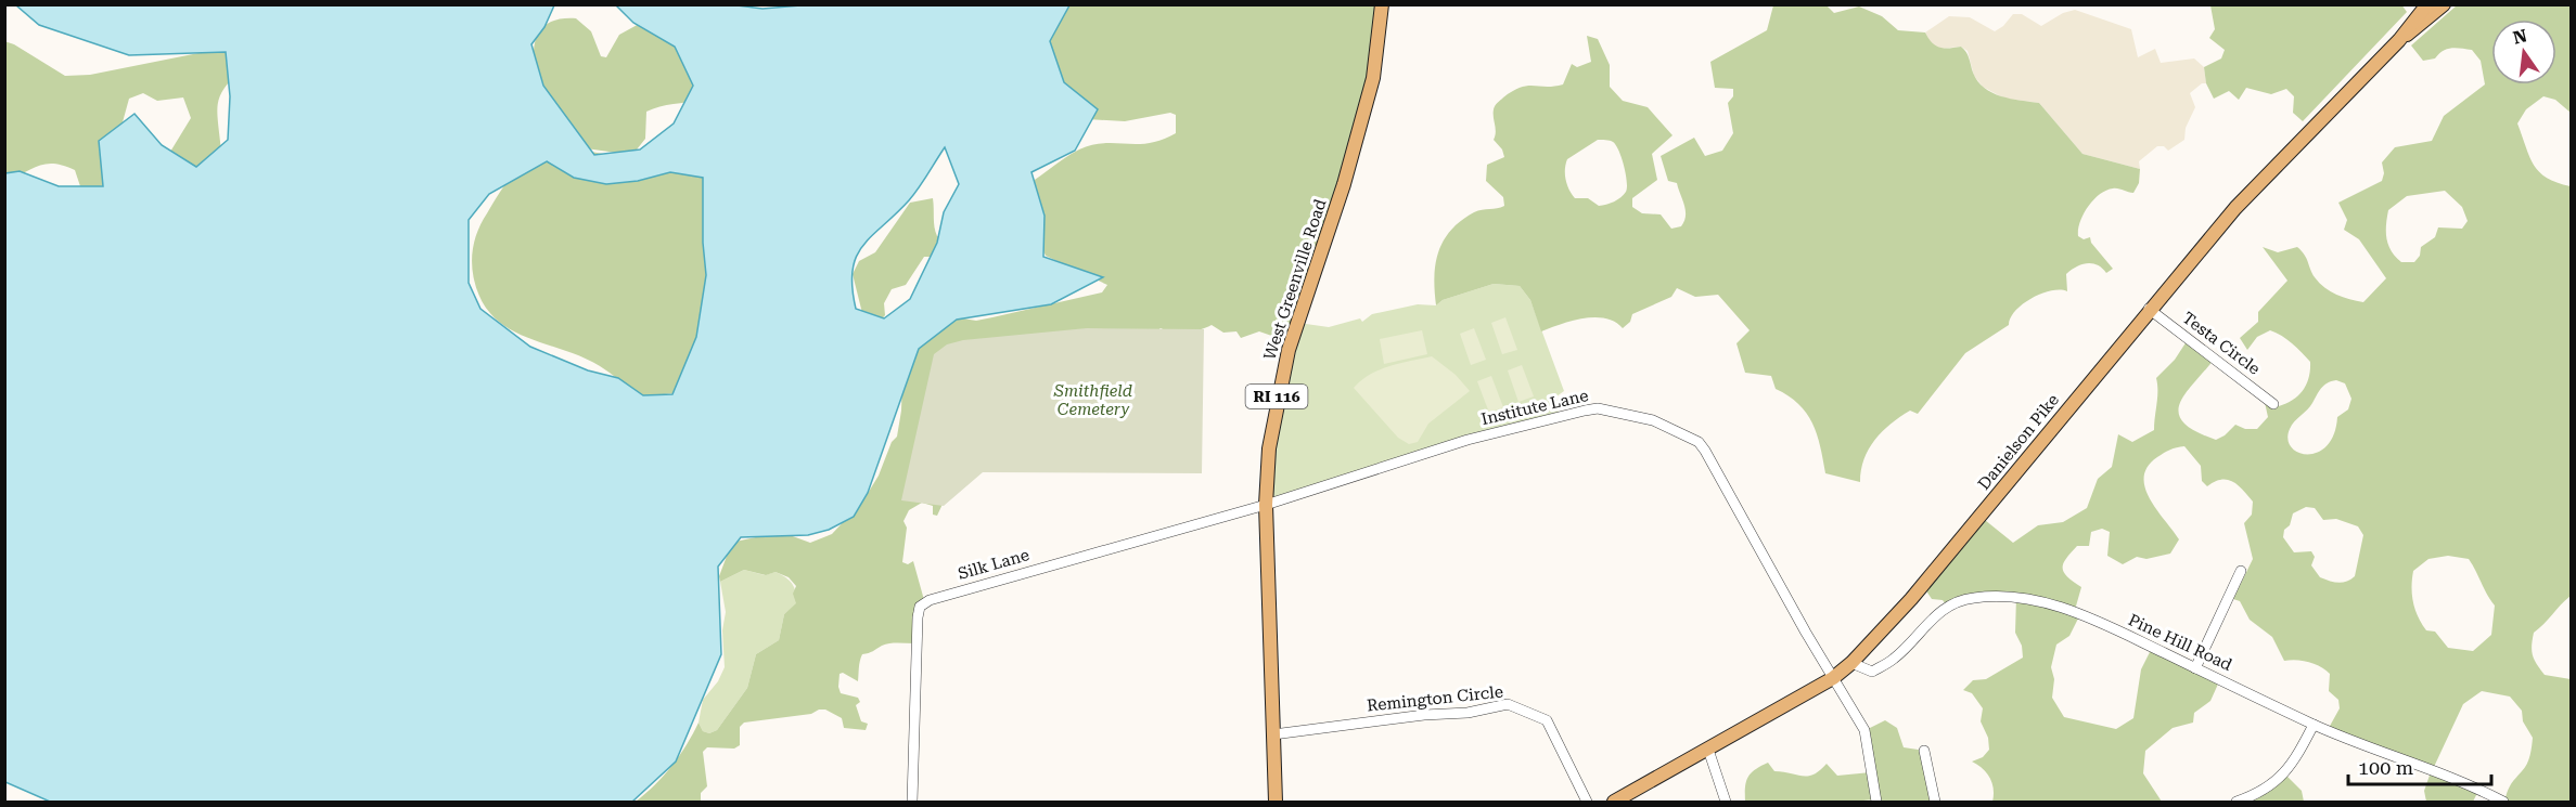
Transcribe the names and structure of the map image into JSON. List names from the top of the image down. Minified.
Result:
{"streets":{"main road":["West Greenville Road","RI 116","Danielson Pike"],"street":["Testa Circle","Institute Lane","Silk Lane","Pine Hill Road","Remington Circle"]},"crossings":[["West Greenville Road","Institute Lane"],["West Greenville Road","Silk Lane"],["West Greenville Road","Remington Circle"],["Testa Circle","Danielson Pike"],["Institute Lane","Danielson Pike"],["Institute Lane","Silk Lane"],["Danielson Pike","Pine Hill Road"]],"parks":["Smithfield Cemetery"],"scale_bar":"100 m","north":"top"}
